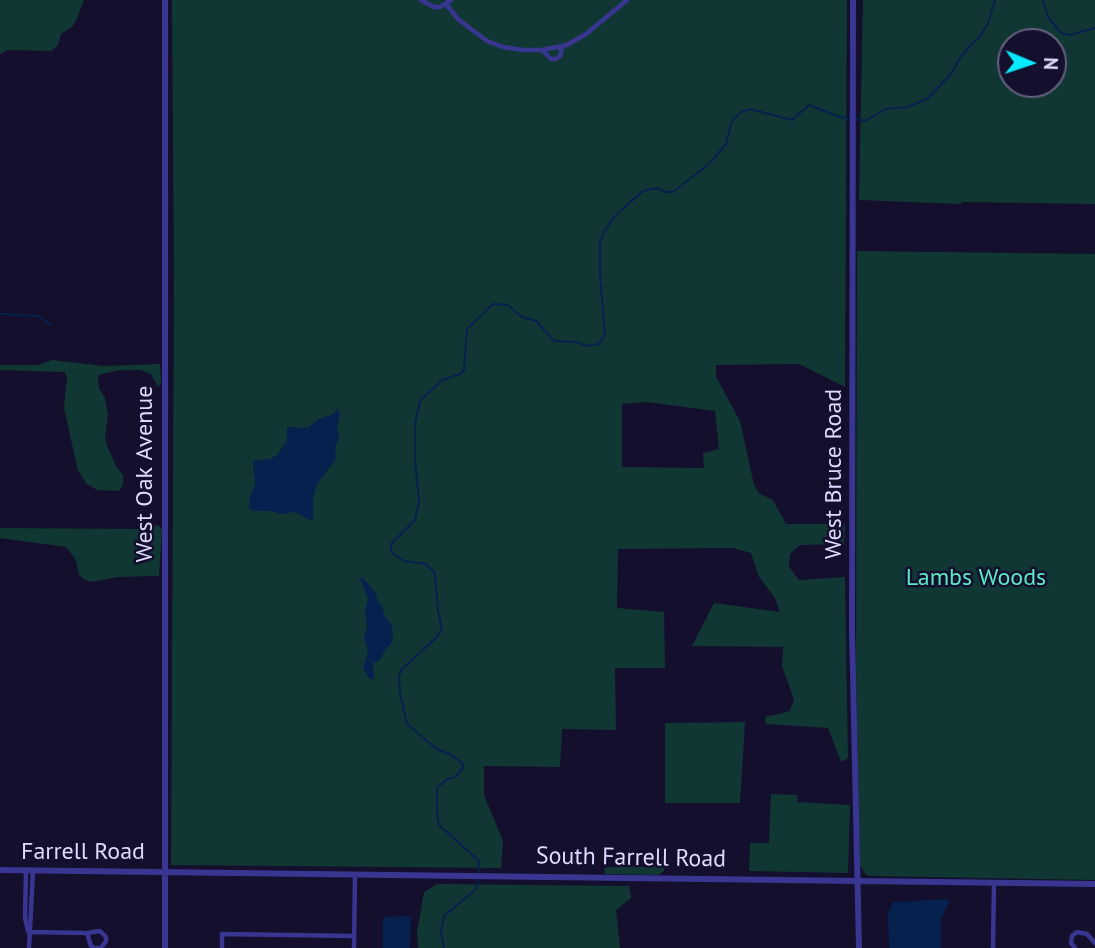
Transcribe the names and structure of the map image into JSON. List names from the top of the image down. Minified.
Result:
{"streets":{"street":["West Oak Avenue","West Bruce Road","Farrell Road","South Farrell Road"]},"crossings":[["West Oak Avenue","Farrell Road"],["West Oak Avenue","South Farrell Road"],["West Bruce Road","South Farrell Road"],["Farrell Road","South Farrell Road"]],"parks":["Lambs Woods"],"north":"right"}
